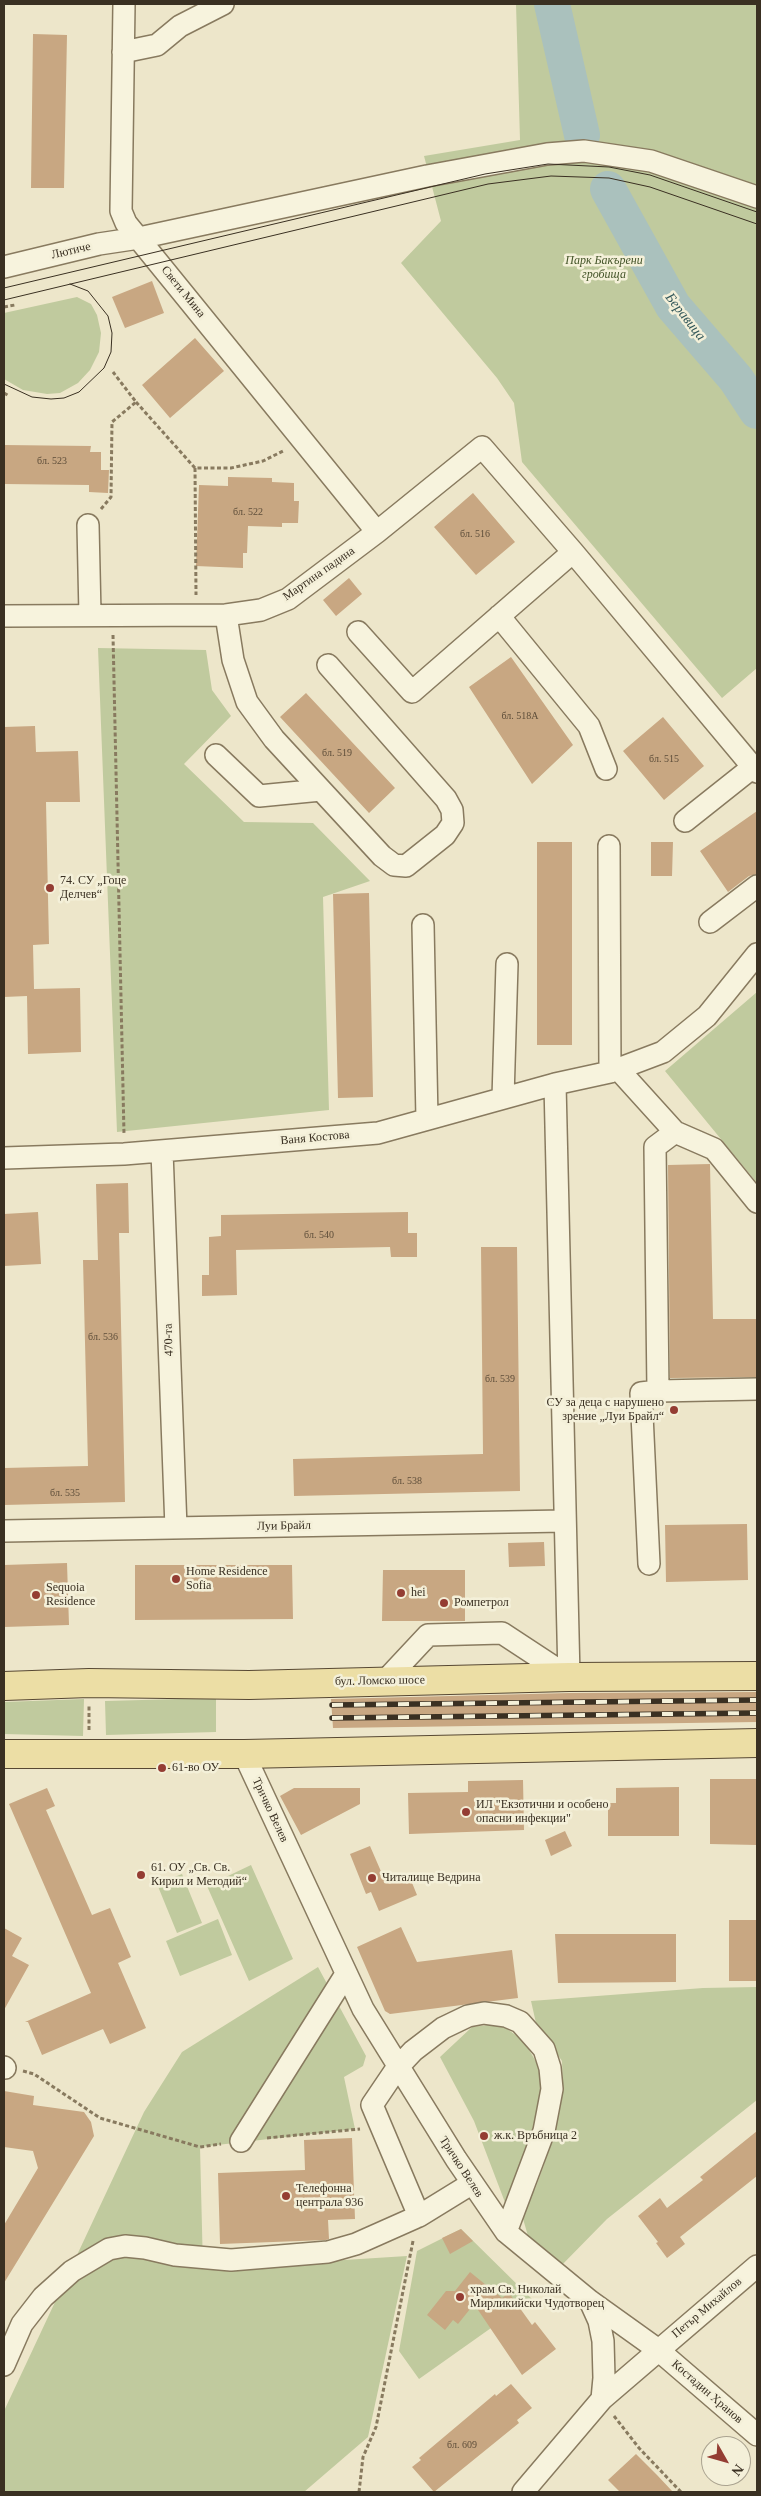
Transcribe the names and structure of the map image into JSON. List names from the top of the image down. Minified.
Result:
{"streets":{"main road":["бул. Ломско шосе"],"street":["Лютиче","Свети Мина","Мартина падина","Ваня Костова","470-та","Луи Брайл","Тричко Велев","Петър Михайлов","Костадин Хранов"]},"crossings":[["Лютиче","Свети Мина"],["Свети Мина","Мартина падина"],["Ваня Костова","470-та"],["470-та","Луи Брайл"],["Тричко Велев","Петър Михайлов"],["Тричко Велев","Костадин Хранов"],["Петър Михайлов","Костадин Хранов"]],"water":["Беравица"],"parks":["Парк Бакърени гробища"],"places":["74. СУ „Гоце Делчев“","СУ за деца с нарушено зрение „Луи Брайл“","Home Residence Sofia","hei","Sequoia Residence","Ромпетрол","61-во ОУ","ИЛ \"Екзотични и особено опасни инфекции\"","61. ОУ „Св. Св. Кирил и Методий“","Читалище Ведрина","ж.к. Връбница 2","Телефонна централа 936","храм Св. Николай Мирликийски Чудотворец"],"house_numbers":["бл. 523","бл. 522","бл. 516","бл. 518А","бл. 519","бл. 515","бл. 540","бл. 536","бл. 539","бл. 538","бл. 535","бл. 609"],"north":"bottom right"}
